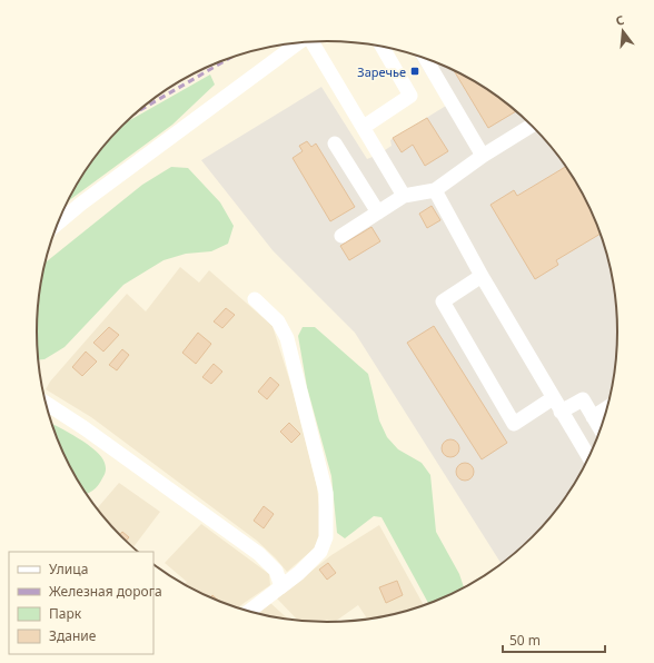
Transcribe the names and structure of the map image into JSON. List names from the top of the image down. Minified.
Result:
{"places":{"transit":["Заречье"]},"legend":["Улица","Железная дорога","Парк","Здание"],"scale_bar":"50 m","north":"top"}
